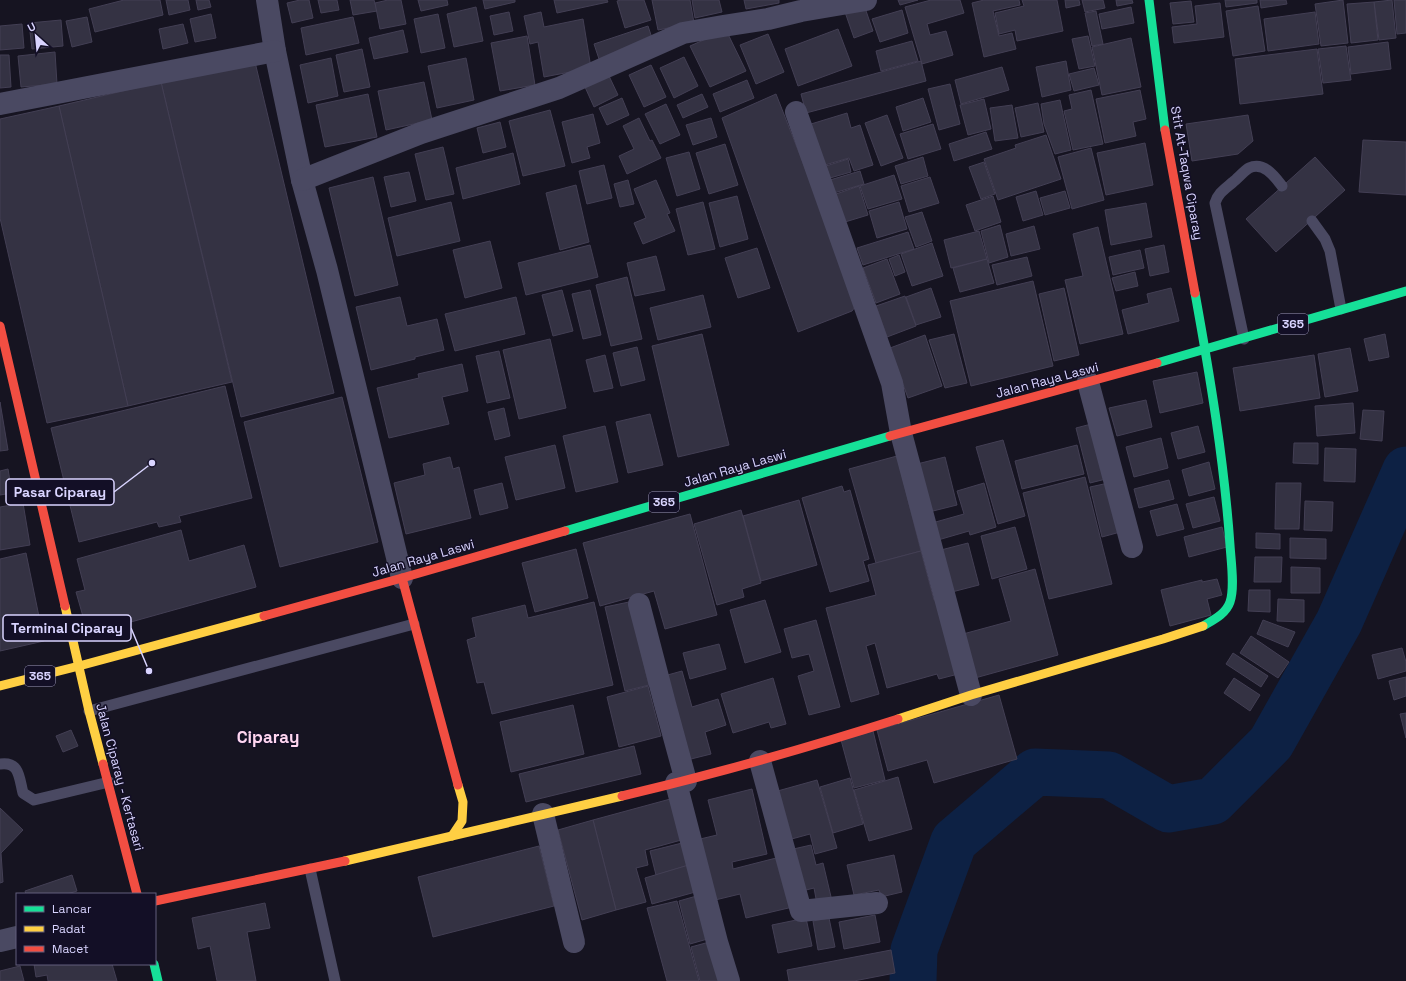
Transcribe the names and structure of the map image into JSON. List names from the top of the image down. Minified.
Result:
{"streets":{"main road":["Stit At-Taqwa Ciparay","365","Jalan Raya Laswi","Jalan Ciparay - Kertasari"]},"crossings":[["Stit At-Taqwa Ciparay","Jalan Raya Laswi"],["Jalan Raya Laswi","Jalan Ciparay - Kertasari"]],"districts":["Ciparay"],"places":["Pasar Ciparay","Terminal Ciparay"],"legend":["Lancar","Padat","Macet"],"north":"top left"}
